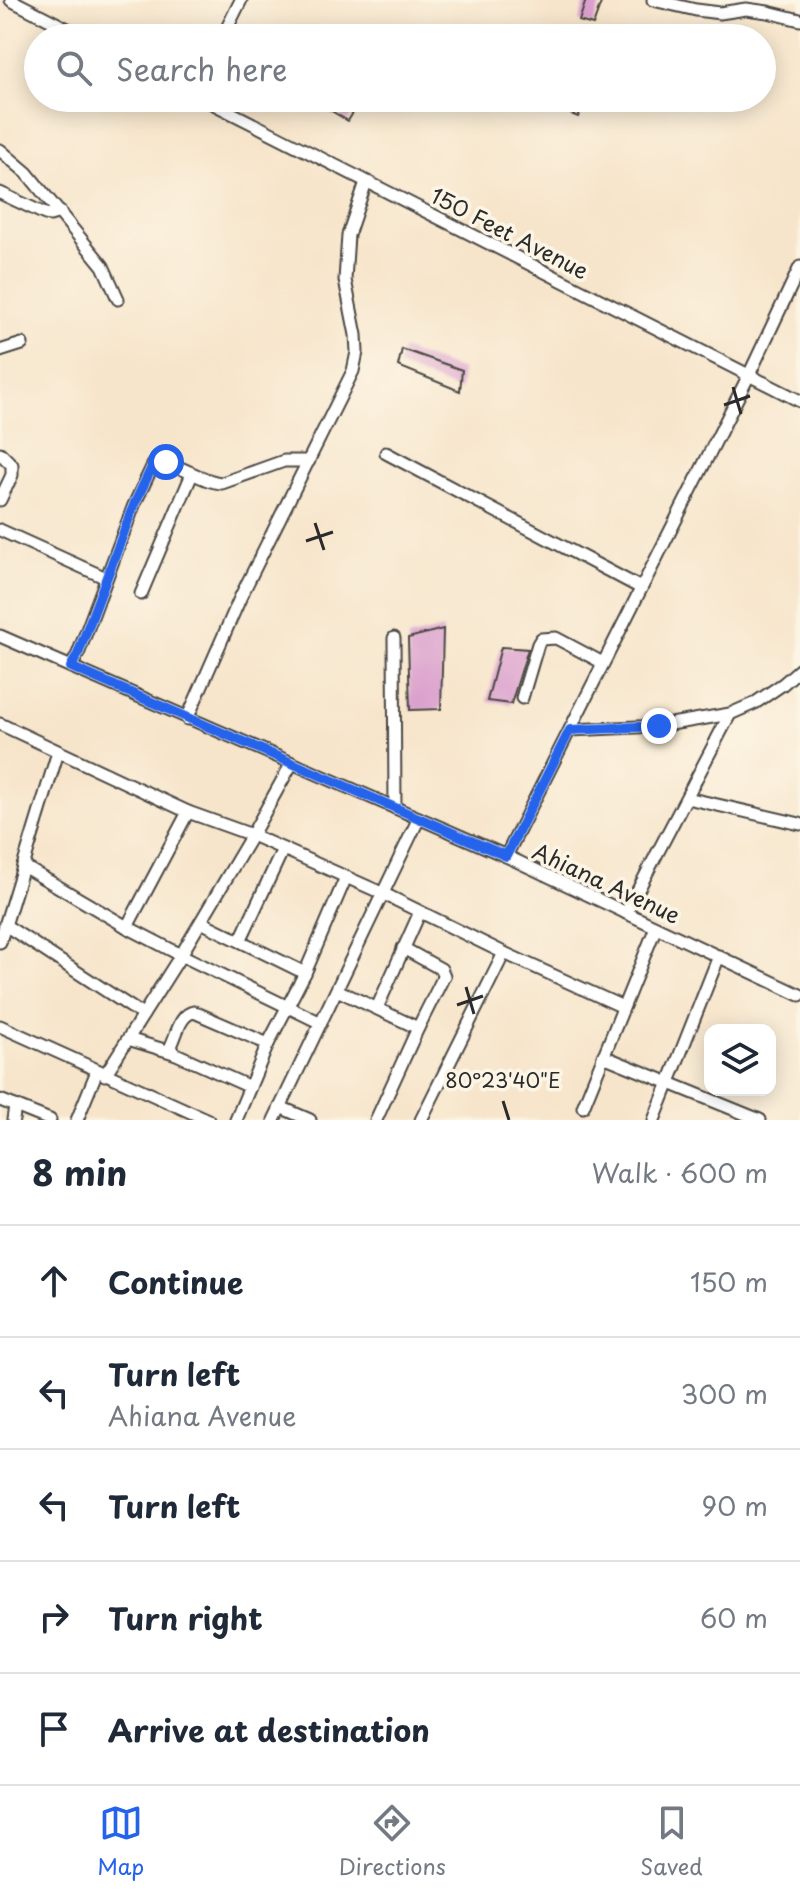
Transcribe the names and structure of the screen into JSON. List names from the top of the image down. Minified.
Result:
{"streets":{"street":["150 Feet Avenue","Ahiana Avenue"]},"page":{"search":"Search here","heading":["8 min","Walk · 600 m"],"list":[["Continue","150 m"],["Turn left","Ahiana Avenue","300 m"],["Turn left","90 m"],["Turn right","60 m"],"Arrive at destination"],"nav":["Map","Directions","Saved"]},"coordinates":["80°23'40\"E"]}
